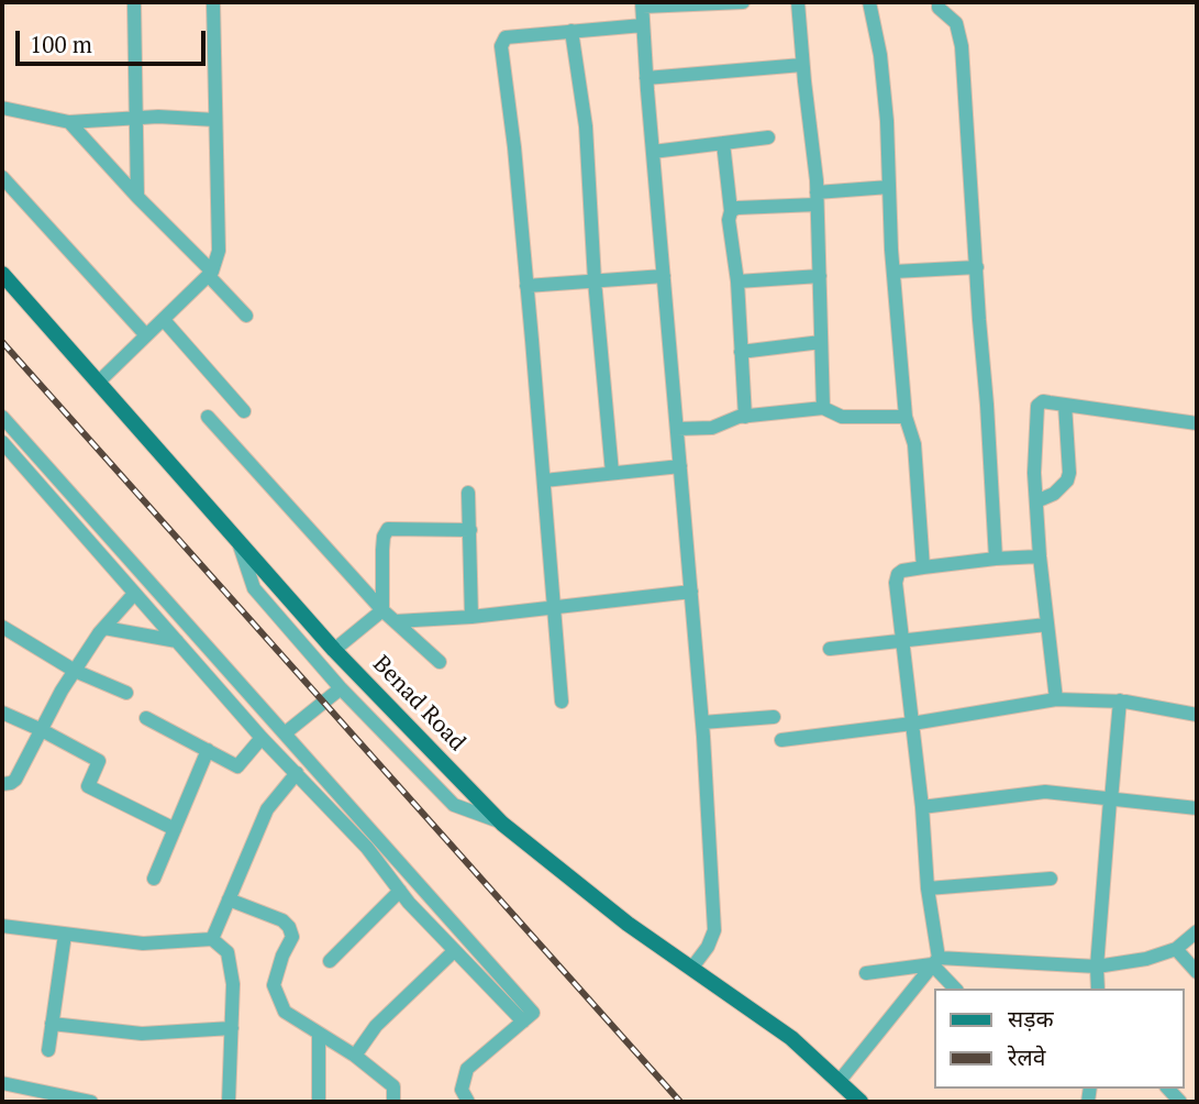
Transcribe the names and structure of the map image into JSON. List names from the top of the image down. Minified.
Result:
{"streets":{"main road":["Benad Road"]},"legend":["सड़क","रेलवे"],"scale_bar":"100 m"}
